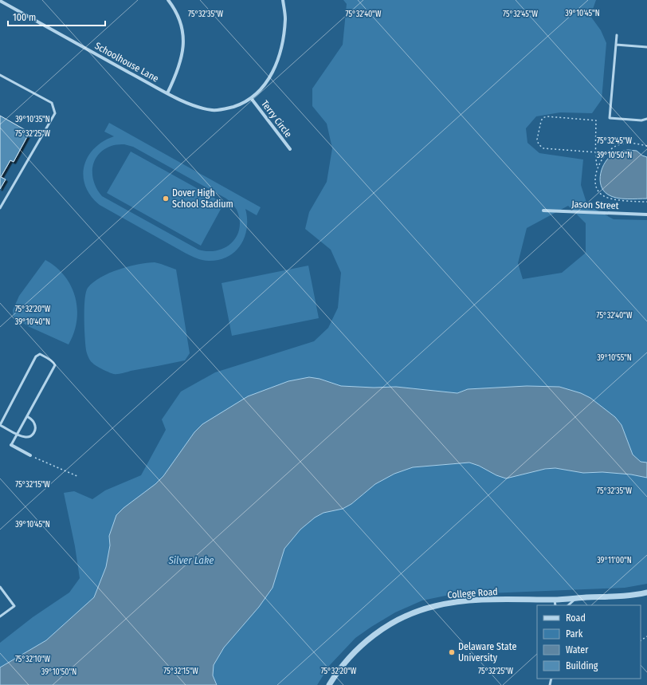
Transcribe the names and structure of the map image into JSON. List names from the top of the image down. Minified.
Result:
{"streets":{"street":["Schoolhouse Lane","Terry Circle","Jason Street","College Road"]},"crossings":[["Schoolhouse Lane","Terry Circle"]],"water":["Silver Lake"],"places":["Dover High School Stadium","Delaware State University"],"legend":["Road","Park","Water","Building"],"scale_bar":"100 m","coordinates":["39°10'45\"N","75°32'35\"W","75°32'40\"W","75°32'45\"W","39°10'35\"N","75°32'25\"W","39°10'50\"N","75°32'20\"W","39°10'40\"N","39°10'55\"N","75°32'15\"W","39°11'00\"N","75°32'10\"W"]}
